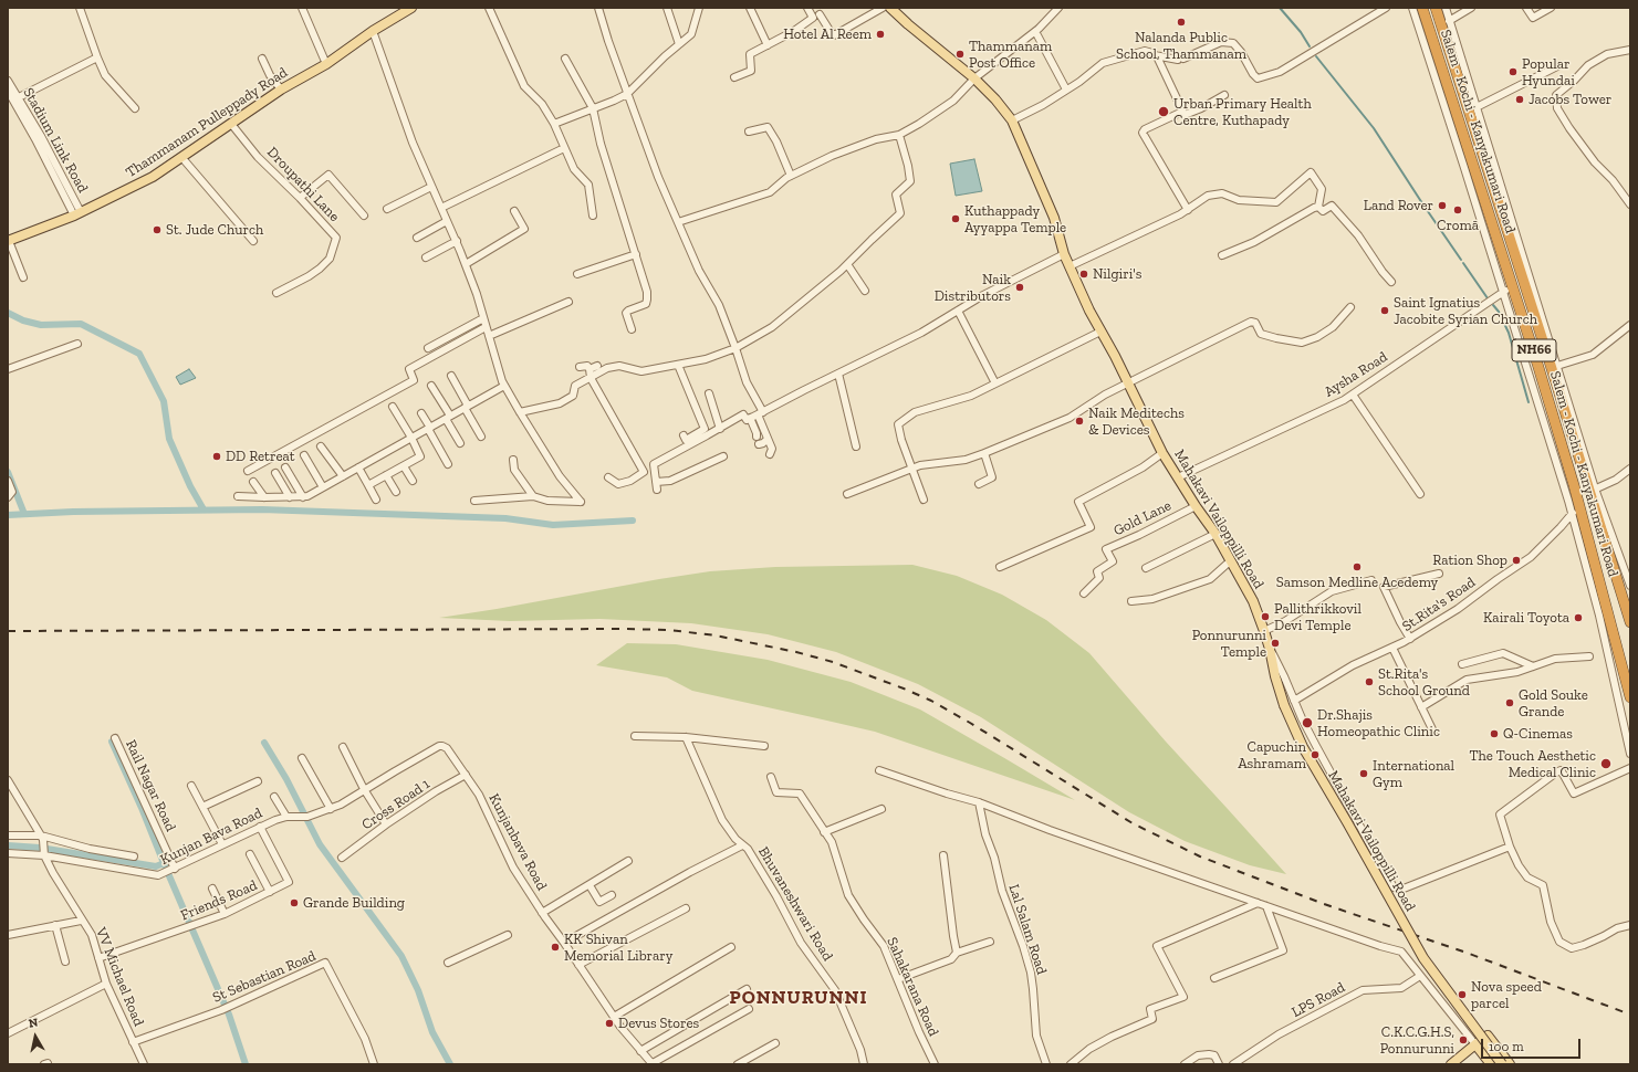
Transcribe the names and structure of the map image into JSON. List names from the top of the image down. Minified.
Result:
{"streets":{"highway":["Salem - Kochi - Kanyakumari Road","NH66"],"main road":["Thammanam Pulleppady Road","Mahakavi Vailoppilli Road"],"street":["Stadium Link Road","Droupathi Lane","Aysha Road","Gold Lane","St.Rita's Road","Rail Nagar Road","Cross Road 1","Kunjan Bava Road","Kunjanbava Road","Friends Road","Bhuvaneshwari Road","Lal Salam Road","VV Michael Road","St Sebastian Road","Sahakarana Road","LPS Road"]},"crossings":[["Thammanam Pulleppady Road","Stadium Link Road"],["Thammanam Pulleppady Road","Droupathi Lane"],["Salem - Kochi - Kanyakumari Road","Aysha Road"],["Salem - Kochi - Kanyakumari Road","St.Rita's Road"],["Aysha Road","Mahakavi Vailoppilli Road"],["Gold Lane","Mahakavi Vailoppilli Road"],["Rail Nagar Road","Kunjan Bava Road"],["Cross Road 1","Kunjanbava Road"],["Kunjan Bava Road","Kunjanbava Road"],["Kunjan Bava Road","Friends Road"],["Kunjan Bava Road","VV Michael Road"],["Friends Road","VV Michael Road"],["VV Michael Road","St Sebastian Road"]],"districts":["PONNURUNNI"],"places":["Nalanda Public School, Thammanam","Hotel Al Reem","Thammanam Post Office","Popular Hyundai","Jacobs Tower","Urban Primary Health Centre, Kuthapady","Land Rover","Cromā","Kuthappady Ayyappa Temple","St. Jude Church","Nilgiri's","Naik Distributors","Saint Ignatius Jacobite Syrian Church","Naik Meditechs & Devices","DD Retreat","Ration Shop","Samson Medline Acedemy","Pallithrikkovil Devi Temple","Kairali Toyota","Ponnurunni Temple","St.Rita's School Ground","Gold Souke Grande","Dr.Shajis Homeopathic Clinic","Q-Cinemas","Capuchin Ashramam","The Touch Aesthetic Medical Clinic","International Gym","Grande Building","KK Shivan Memorial Library","Nova speed parcel","Devus Stores","C.K.C.G.H.S, Ponnurunni"],"scale_bar":"100 m","north":"top"}
